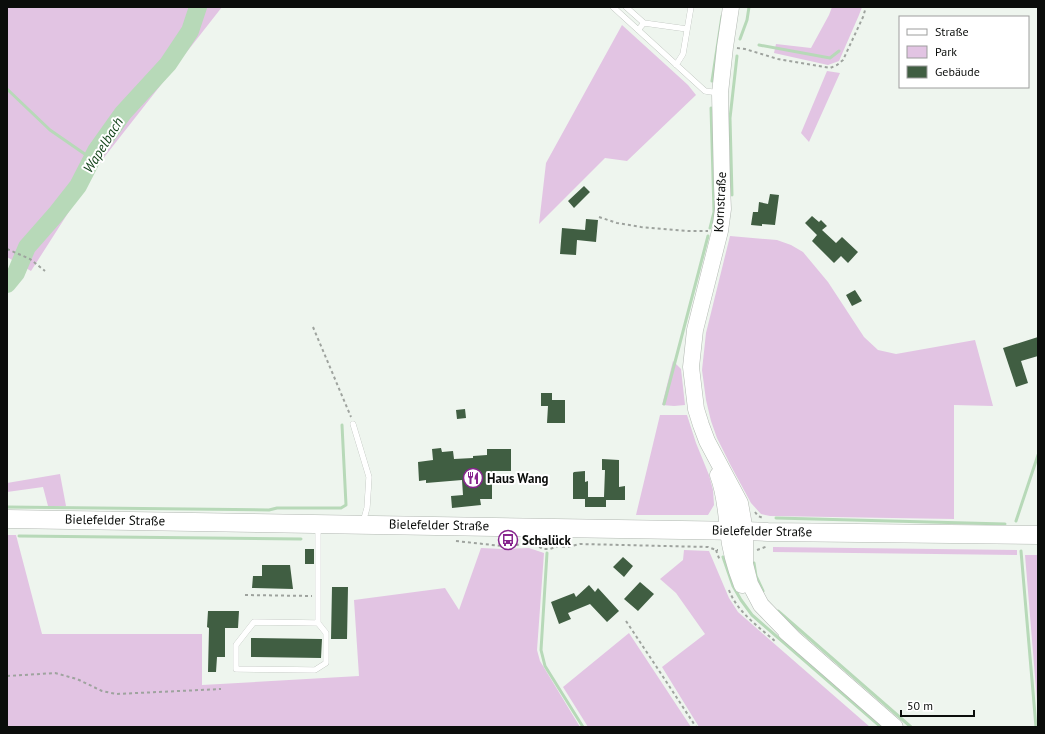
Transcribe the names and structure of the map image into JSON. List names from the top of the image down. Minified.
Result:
{"streets":{"main road":["Bielefelder Straße"],"street":["Kornstraße"]},"crossings":[["Kornstraße","Bielefelder Straße"]],"water":["Wapelbach"],"places":{"restaurant":["Haus Wang"],"bus stop":["Schalück"]},"legend":["Straße","Park","Gebäude"],"scale_bar":"50 m"}
